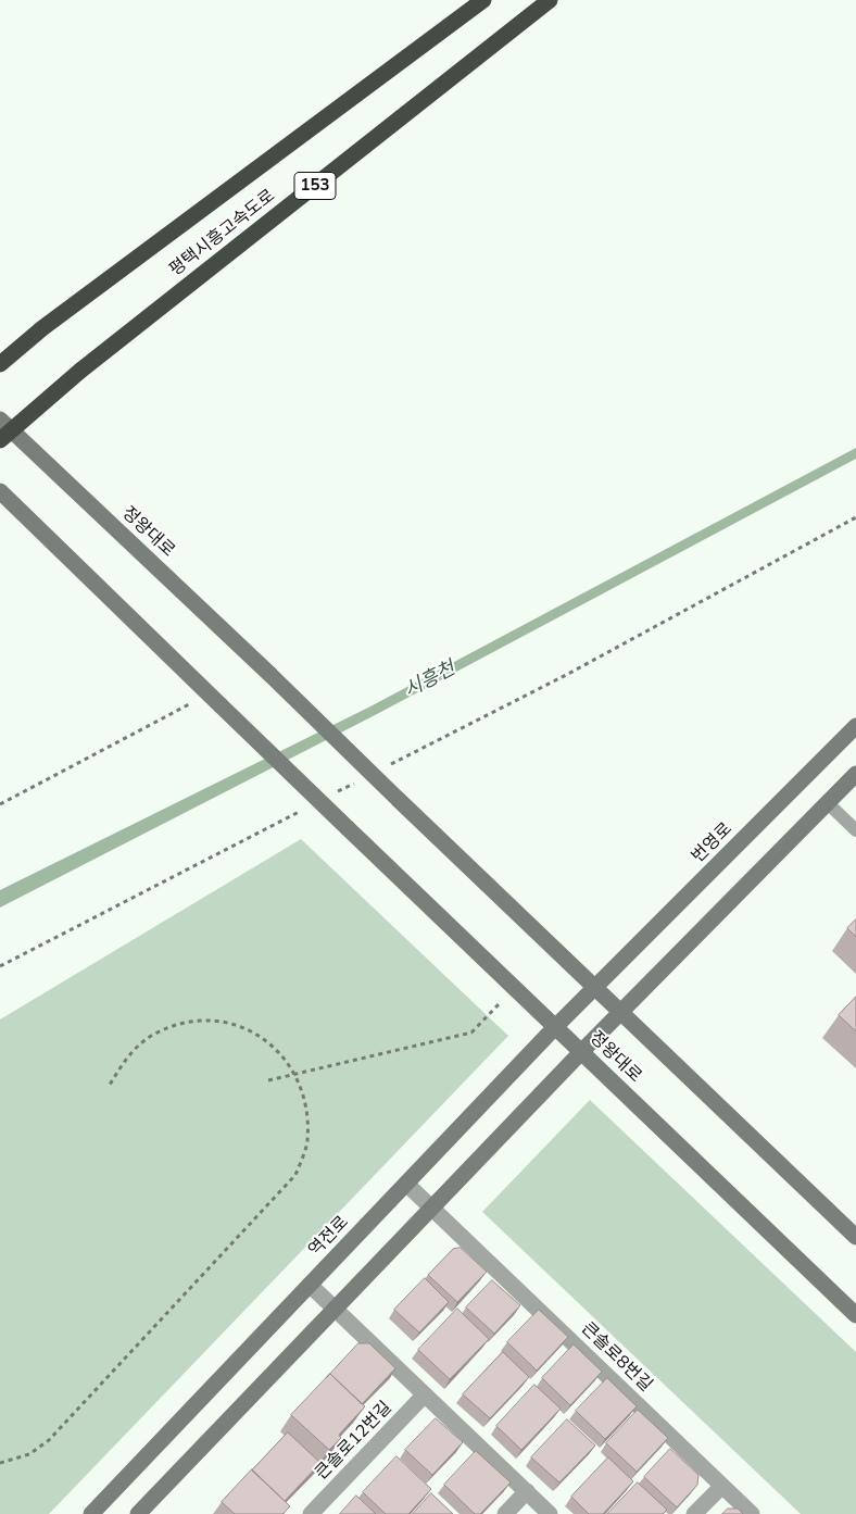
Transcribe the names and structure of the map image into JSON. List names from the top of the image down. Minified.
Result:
{"streets":{"highway":["153","평택시흥고속도로"],"street":["정왕대로","번영로","역전로","큰솔로8번길","큰솔로12번길"]},"crossings":[["정왕대로","번영로"],["정왕대로","역전로"],["번영로","역전로"],["역전로","큰솔로8번길"]],"water":["시흥천"]}
